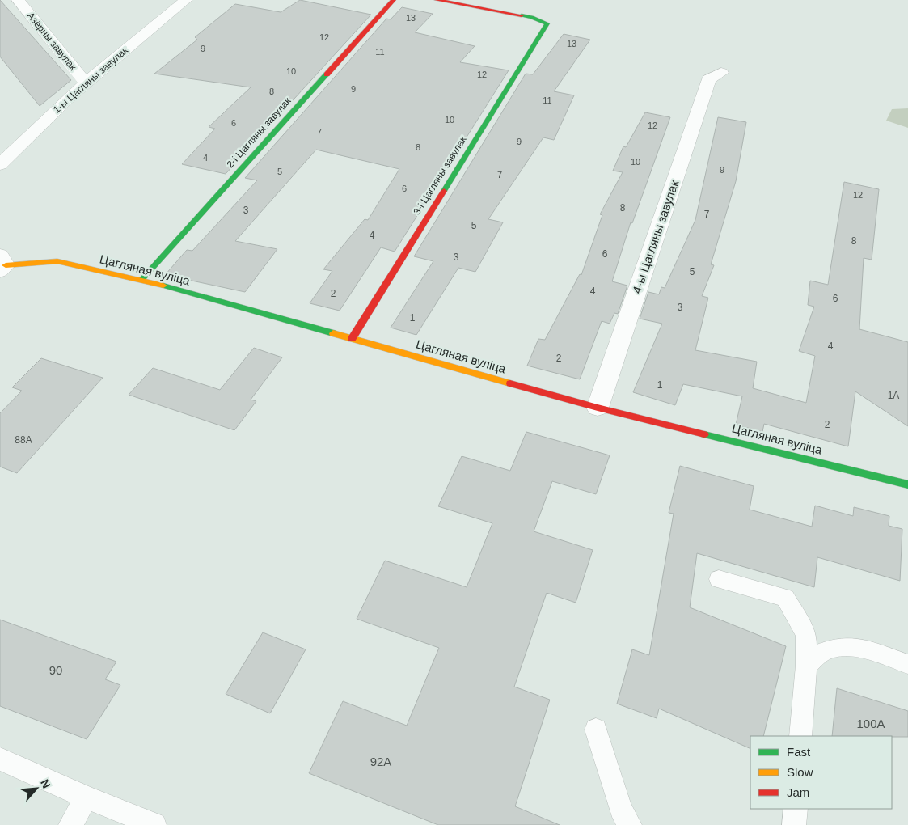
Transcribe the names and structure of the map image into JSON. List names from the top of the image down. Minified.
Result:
{"streets":{"street":["Азёрны завулак","1-ы Цагляны завулак","2-і Цагляны завулак","3-і Цагляны завулак","4-ы Цагляны завулак","Цагляная вуліца"]},"crossings":[["Азёрны завулак","1-ы Цагляны завулак"],["2-і Цагляны завулак","Цагляная вуліца"],["3-і Цагляны завулак","Цагляная вуліца"],["4-ы Цагляны завулак","Цагляная вуліца"]],"house_numbers":["13","12","13","9","11","10","12","9","8","11","10","6","12","7","9","8","4","10","9","5","7","6","12","8","3","7","5","4","8","6","3","5","4","2","6","3","1","4","2","1","1А","2","88А","90","100А","92А"],"legend":["Fast","Slow","Jam"],"north":"top right"}
